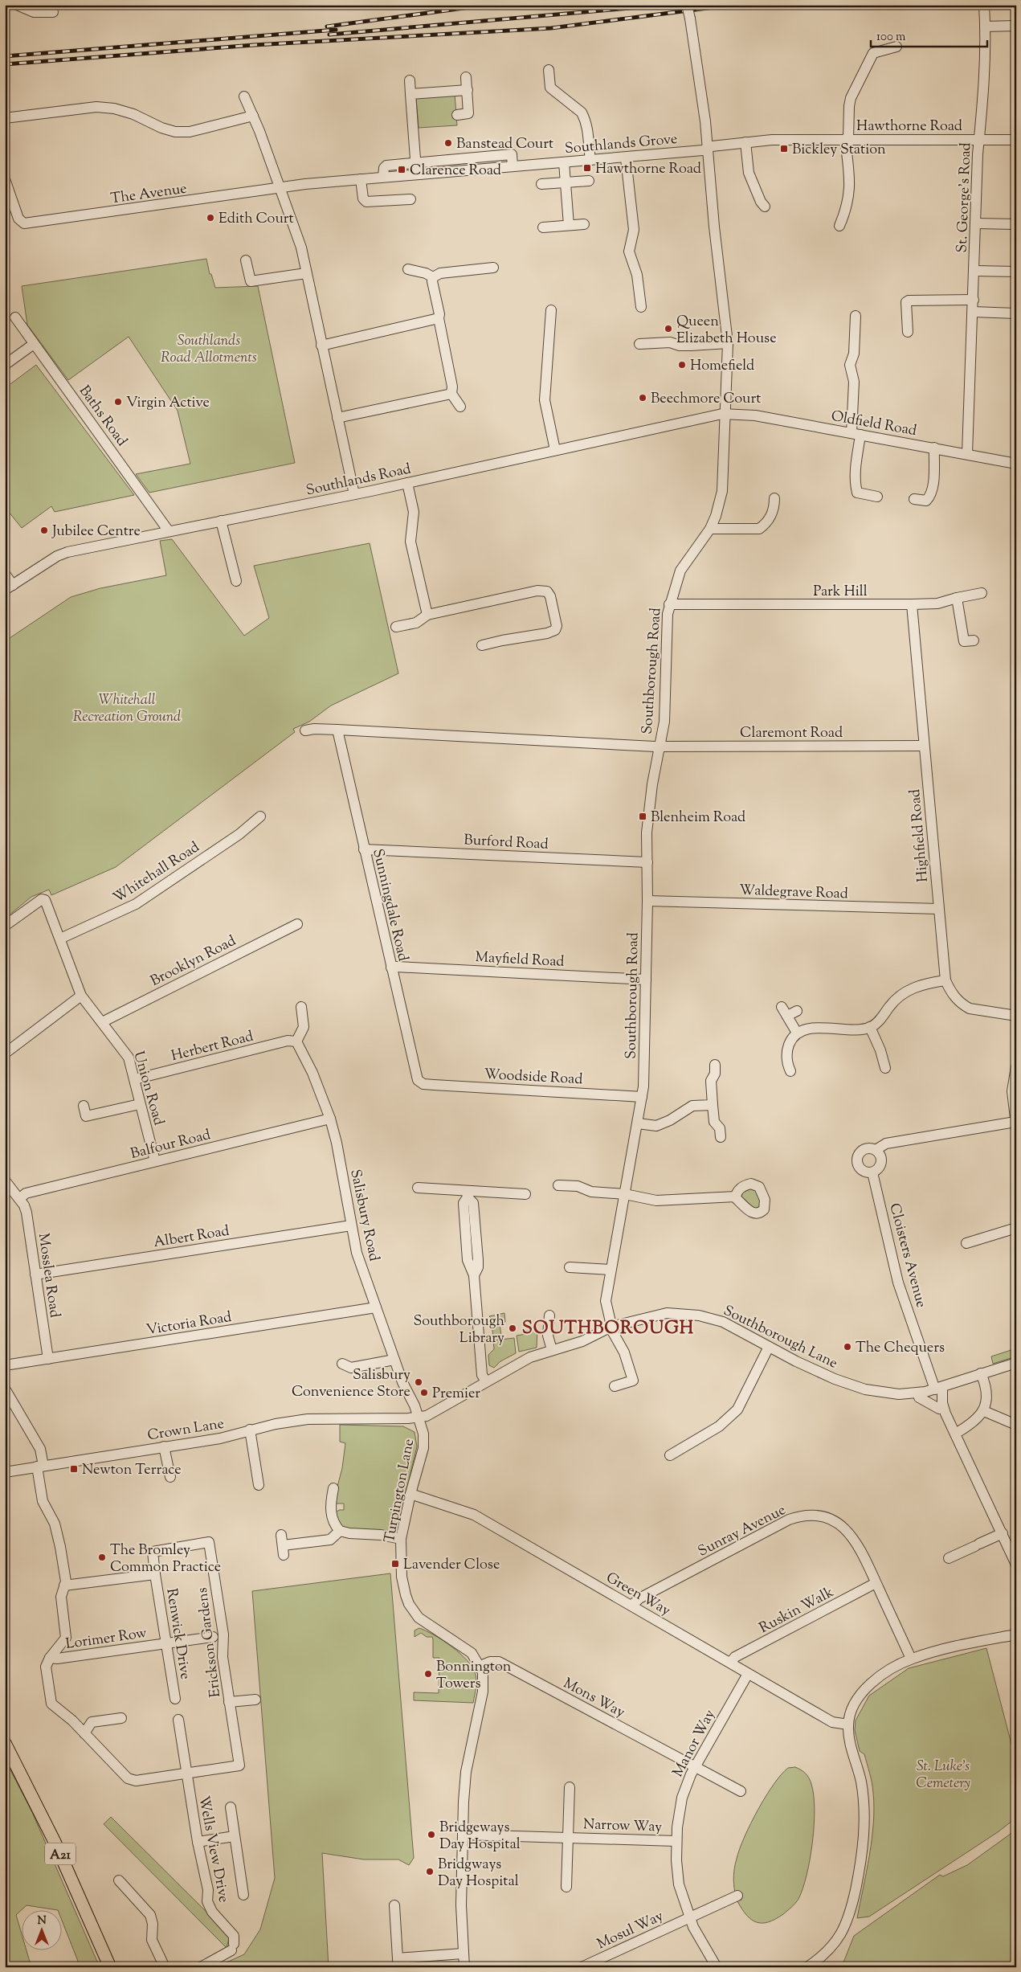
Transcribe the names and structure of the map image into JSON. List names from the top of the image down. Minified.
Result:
{"streets":{"main road":["A21"],"street":["Hawthorne Road","Southlands Grove","The Avenue","St. George's Road","Baths Road","Oldfield Road","Southlands Road","Park Hill","Southborough Road","Claremont Road","Highfield Road","Burford Road","Whitehall Road","Waldegrave Road","Sunningdale Road","Mayfield Road","Brooklyn Road","Herbert Road","Woodside Road","Union Road","Balfour Road","Salisbury Road","Albert Road","Cloisters Avenue","Mosslea Road","Victoria Road","Southborough Lane","Crown Lane","Turpington Lane","Sunray Avenue","Green Way","Ruskin Walk","Renwick Drive","Lorimer Row","Erickson Gardens","Mons Way","Manor Way","Narrow Way","Wells View Drive","Mosul Way"]},"crossings":[["Hawthorne Road","Southlands Grove"],["Hawthorne Road","St. George's Road"],["Hawthorne Road","Southborough Road"],["Southlands Grove","The Avenue"],["Southlands Grove","Southborough Road"],["St. George's Road","Oldfield Road"],["Baths Road","Southlands Road"],["Oldfield Road","Southlands Road"],["Oldfield Road","Southborough Road"],["Southlands Road","Southborough Road"],["Park Hill","Southborough Road"],["Park Hill","Highfield Road"],["Southborough Road","Claremont Road"],["Southborough Road","Burford Road"],["Southborough Road","Waldegrave Road"],["Southborough Road","Mayfield Road"],["Southborough Road","Woodside Road"],["Southborough Road","Southborough Lane"],["Claremont Road","Highfield Road"],["Highfield Road","Waldegrave Road"],["Burford Road","Sunningdale Road"],["Whitehall Road","Union Road"],["Sunningdale Road","Mayfield Road"],["Sunningdale Road","Woodside Road"],["Brooklyn Road","Union Road"],["Herbert Road","Union Road"],["Herbert Road","Salisbury Road"],["Union Road","Balfour Road"],["Balfour Road","Salisbury Road"],["Balfour Road","Mosslea Road"],["Salisbury Road","Albert Road"],["Salisbury Road","Victoria Road"],["Salisbury Road","Southborough Lane"],["Salisbury Road","Crown Lane"],["Salisbury Road","Turpington Lane"],["Albert Road","Mosslea Road"],["Cloisters Avenue","Southborough Lane"],["Mosslea Road","Victoria Road"],["Southborough Lane","Crown Lane"],["Southborough Lane","Turpington Lane"],["Crown Lane","Turpington Lane"],["Turpington Lane","Green Way"],["Turpington Lane","Mons Way"],["Sunray Avenue","Green Way"],["Sunray Avenue","Ruskin Walk"],["Green Way","Ruskin Walk"],["Green Way","Manor Way"],["Renwick Drive","Lorimer Row"],["Renwick Drive","Erickson Gardens"],["Erickson Gardens","Wells View Drive"],["Mons Way","Manor Way"],["Manor Way","Narrow Way"],["Manor Way","Mosul Way"]],"districts":["SOUTHBOROUGH"],"parks":["Southlands Road Allotments","Whitehall Recreation Ground","St. Luke's Cemetery"],"places":{"other":["Banstead Court","Edith Court","Queen Elizabeth House","Homefield","Beechmore Court","Virgin Active","Jubilee Centre","Southborough Library","The Chequers","Salisbury Convenience Store","Premier","The Bromley Common Practice","Bonnington Towers","Bridgeways Day Hospital","Bridgways Day Hospital"],"transit":["Bickley Station","Hawthorne Road","Clarence Road","Blenheim Road","Newton Terrace","Lavender Close"]},"scale_bar":"100 m","north":"top"}
